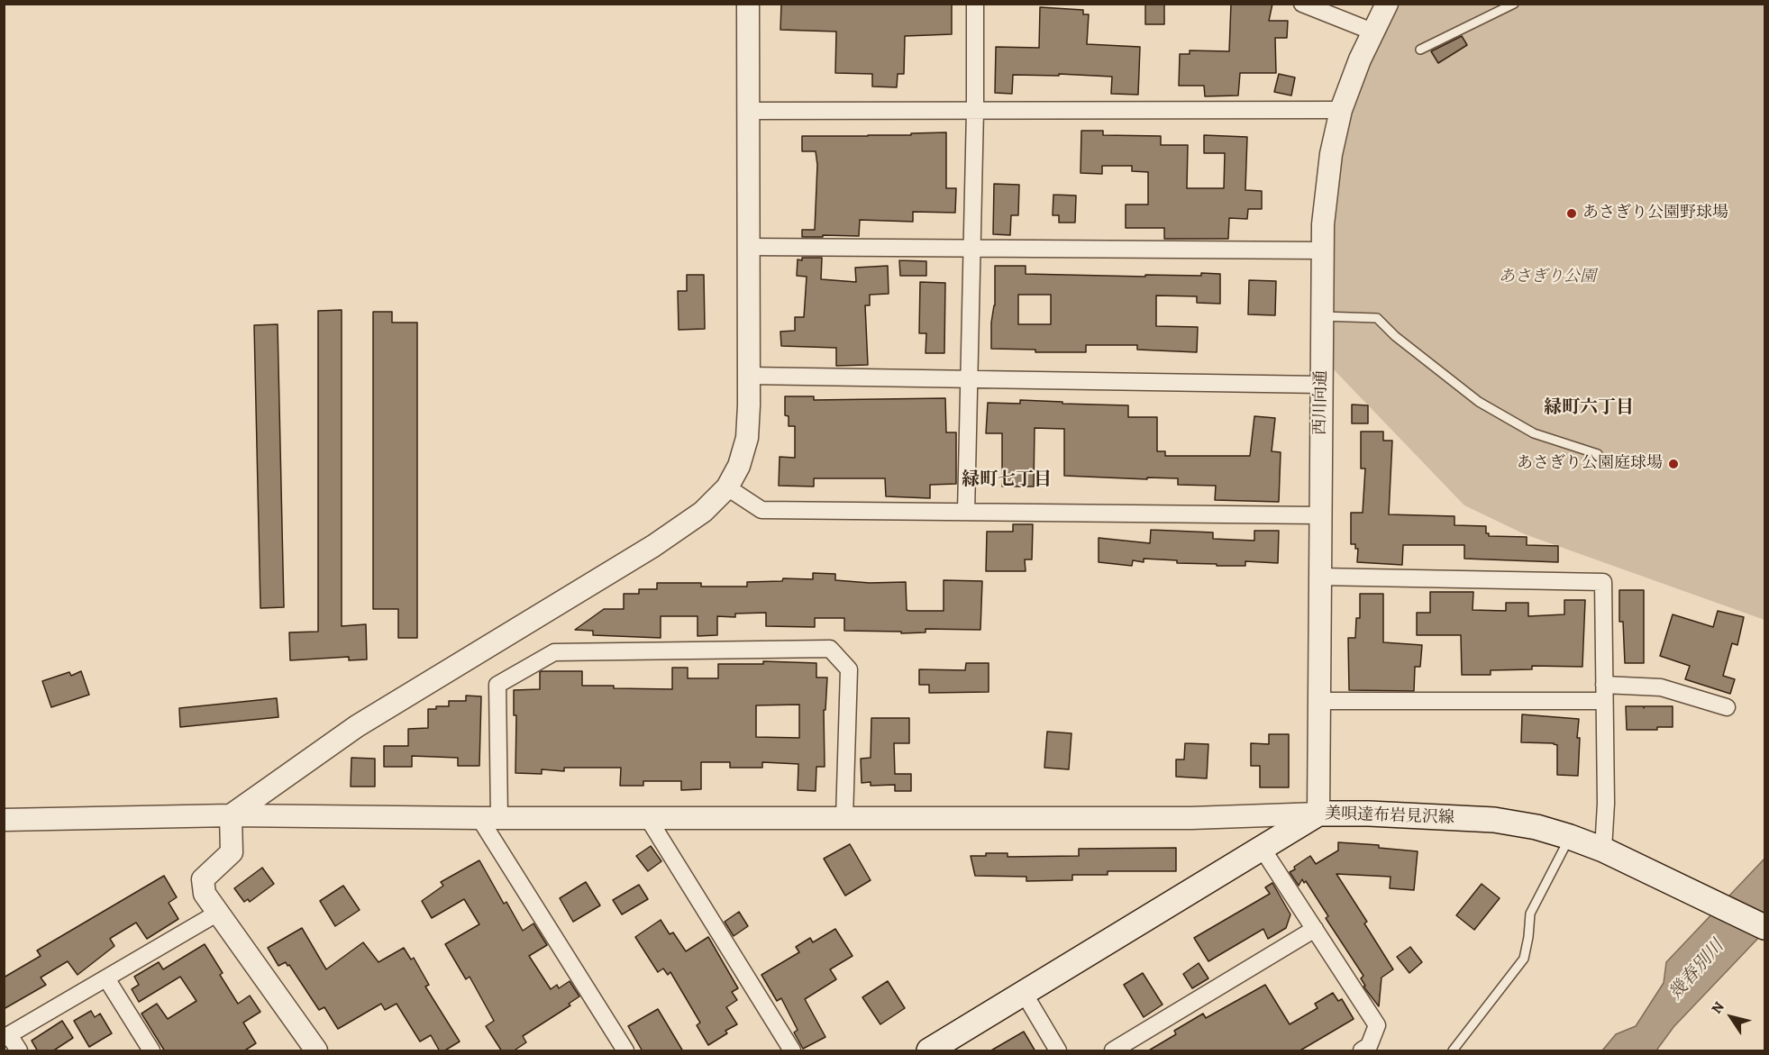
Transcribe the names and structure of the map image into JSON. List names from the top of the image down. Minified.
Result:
{"streets":{"main road":["美唄達布岩見沢線"],"street":["西川向通"]},"crossings":[["西川向通","美唄達布岩見沢線"]],"districts":["緑町六丁目","緑町七丁目"],"water":["幾春別川"],"parks":["あさぎり公園"],"places":["あさぎり公園野球場","あさぎり公園庭球場"],"north":"top left"}
